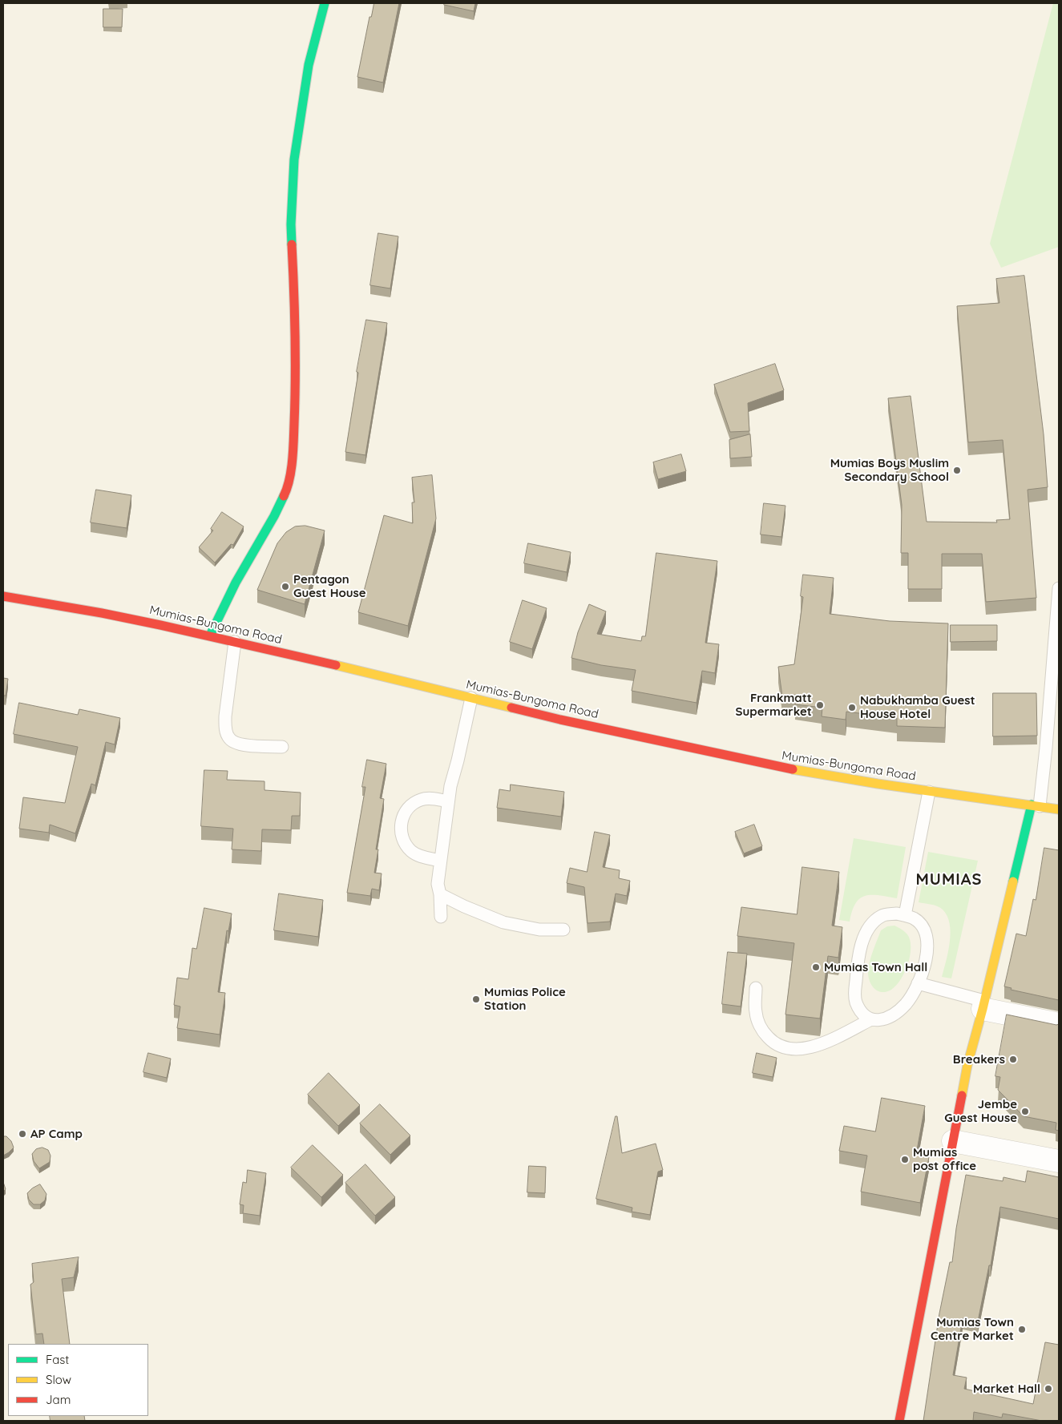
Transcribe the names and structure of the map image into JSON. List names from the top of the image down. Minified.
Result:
{"streets":{"street":["Mumias-Bungoma Road"]},"districts":["MUMIAS"],"places":["Mumias Boys Muslim Secondary School","Pentagon Guest House","Frankmatt Supermarket","Nabukhamba Guest House Hotel","Mumias Town Hall","Mumias Police Station","Breakers","Jembe Guest House","AP Camp","Mumias post office","Mumias Town Centre Market","Market Hall"],"legend":["Fast","Slow","Jam"]}
